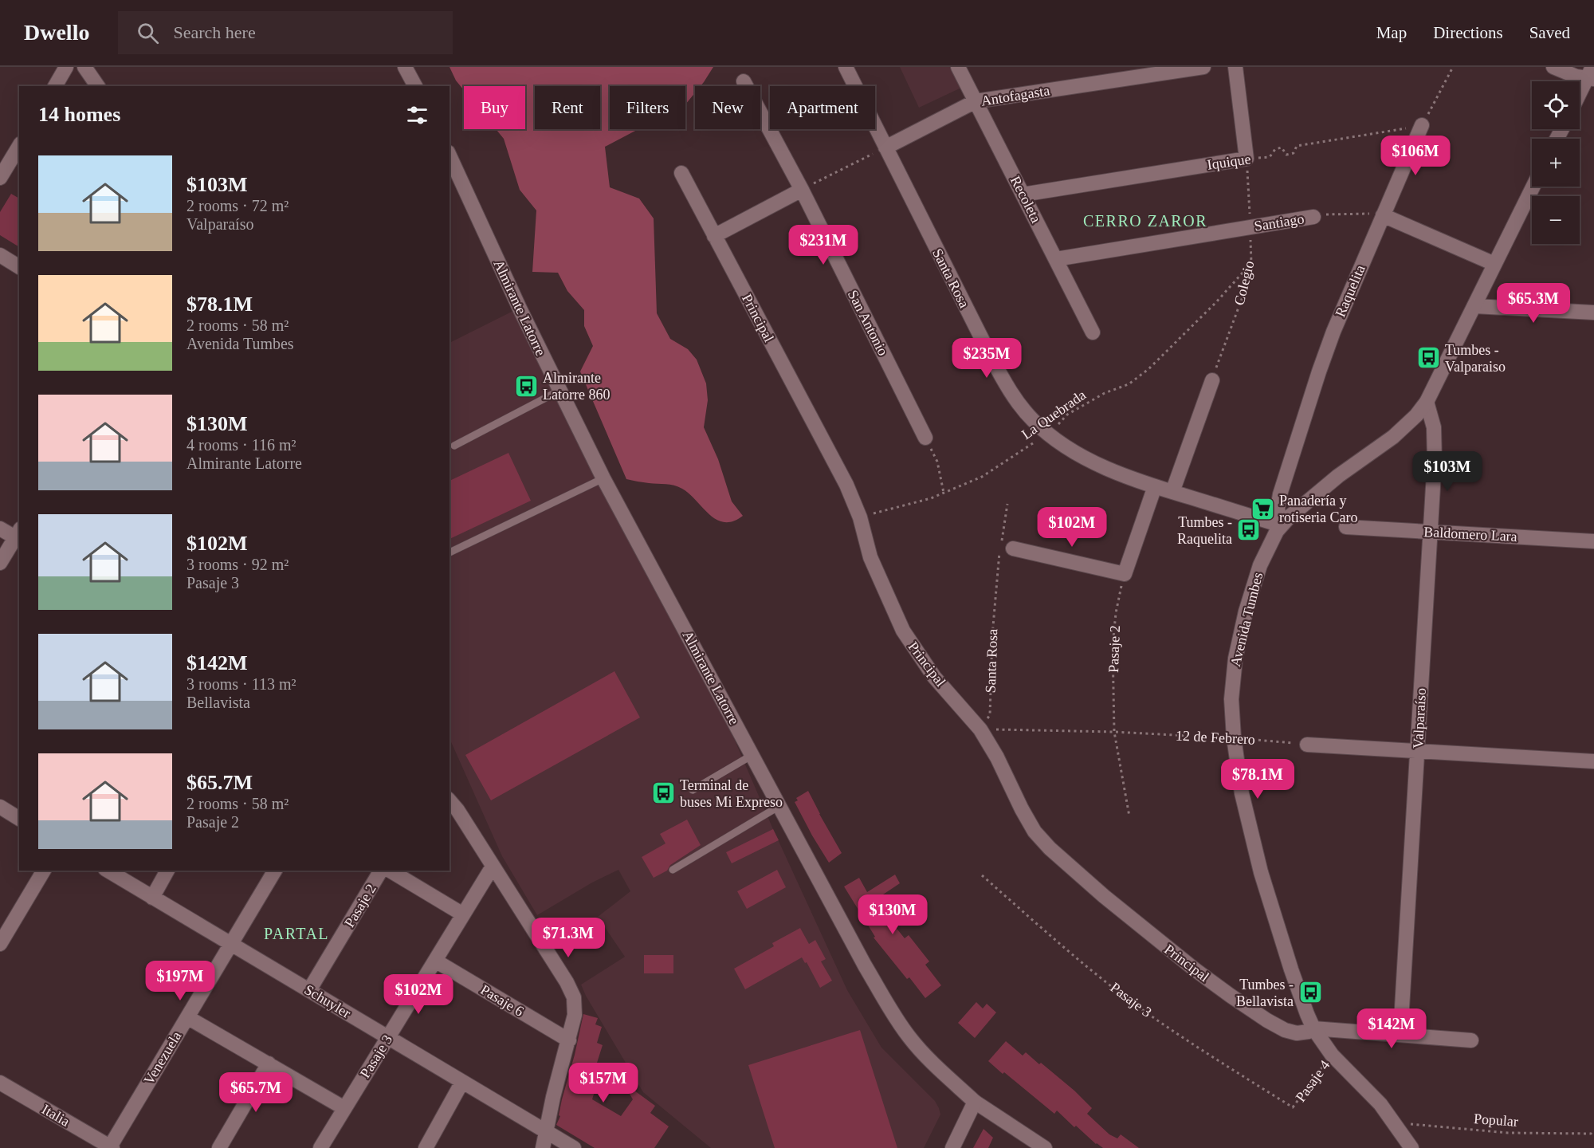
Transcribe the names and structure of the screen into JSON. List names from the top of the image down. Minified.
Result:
{"streets":{"street":["Antofagasta","Iquique","Recoleta","Santiago","Santa Rosa","Raquelita","Almirante Latorre","Principal","San Antonio","Baldomero Lara","Avenida Tumbes","Pasaje 2","Valparaíso","Pasaje 3","Pasaje 6","Schuyler","Venezuela","Italia"],"path":["Colegio","La Quebrada","12 de Febrero","Pasaje 4","Popular"]},"crossings":[["Antofagasta","Recoleta"],["Antofagasta","Santa Rosa"],["Iquique","Recoleta"],["Iquique","Colegio"],["Iquique","Raquelita"],["Recoleta","Santiago"],["Santiago","Colegio"],["Santiago","Raquelita"],["Santa Rosa","Raquelita"],["Santa Rosa","Principal"],["Santa Rosa","La Quebrada"],["Santa Rosa","Avenida Tumbes"],["Santa Rosa","12 de Febrero"],["Colegio","La Quebrada"],["Raquelita","Avenida Tumbes"],["Principal","La Quebrada"],["Principal","Avenida Tumbes"],["Principal","Valparaíso"],["Principal","12 de Febrero"],["Baldomero Lara","Valparaíso"],["Avenida Tumbes","Valparaíso"],["Avenida Tumbes","12 de Febrero"],["Avenida Tumbes","Pasaje 4"],["Avenida Tumbes","Popular"],["Pasaje 2","12 de Febrero"],["Pasaje 2","Schuyler"],["Pasaje 3","Pasaje 6"],["Pasaje 3","Schuyler"],["Pasaje 3","Pasaje 4"],["Schuyler","Venezuela"],["Venezuela","Italia"]],"districts":["CERRO ZAROR","PARTAL"],"places":{"bus stop":["Tumbes - Valparaiso","Almirante Latorre 860","Tumbes - Raquelita","Terminal de buses Mi Expreso","Tumbes - Bellavista"],"supermarket":["Panadería y rotiseria Caro"]},"page":{"header":"Dwello","search":"Search here","nav":["Map","Directions","Saved"],"map_buttons":["+","−"],"chip":["Buy","Rent","Filters","New","Apartment"],"heading":"14 homes","price":["$106M","$231M","$65.3M","$235M","$103M","$102M","$78.1M","$130M","$71.3M","$197M","$102M","$142M","$157M","$65.7M"],"list":[{"name":"$103M","note":"2 rooms · 72 m² · Valparaíso"},{"name":"$78.1M","note":"2 rooms · 58 m² · Avenida Tumbes"},{"name":"$130M","note":"4 rooms · 116 m² · Almirante Latorre"},{"name":"$102M","note":"3 rooms · 92 m² · Pasaje 3"},{"name":"$142M","note":"3 rooms · 113 m² · Bellavista"},{"name":"$65.7M","note":"2 rooms · 58 m² · Pasaje 2"}]}}
